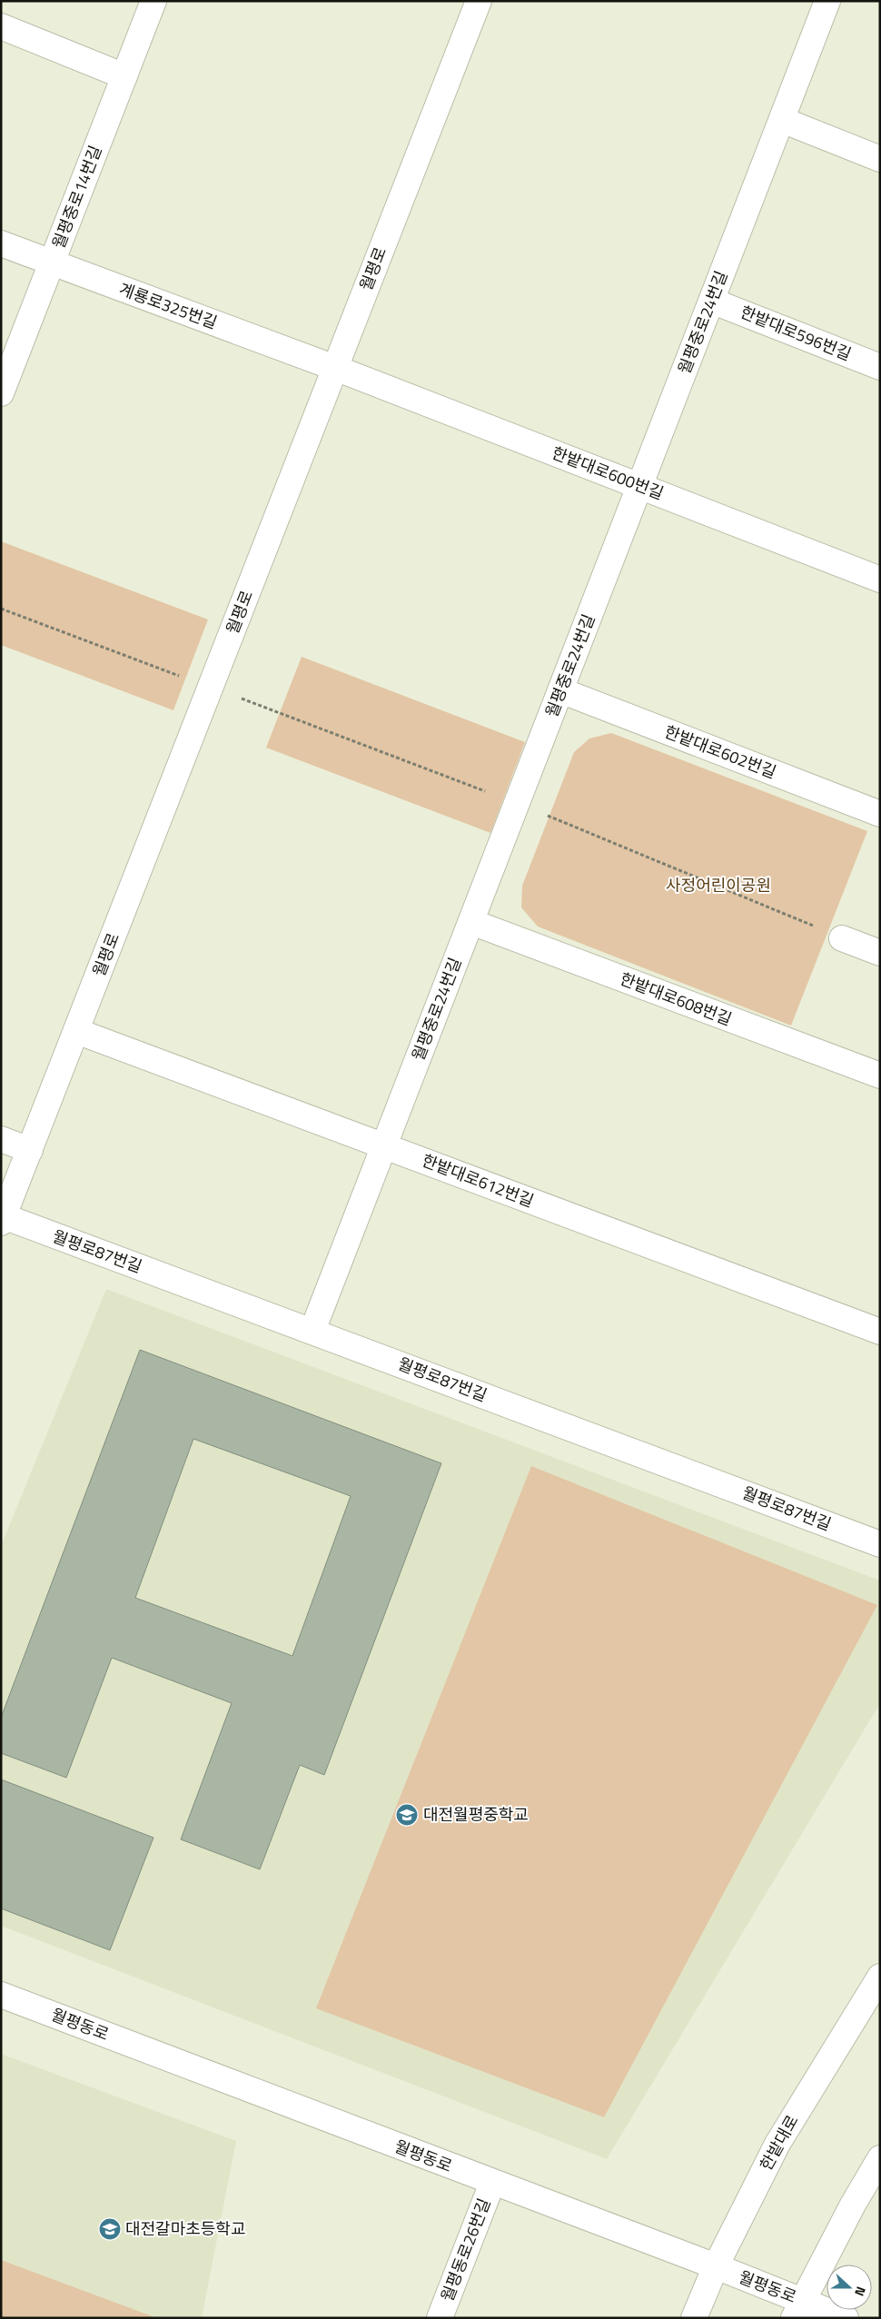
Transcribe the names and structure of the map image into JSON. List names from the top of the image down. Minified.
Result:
{"streets":{"street":["월평중로14번길","월평로","계룡로325번길","월평중로24번길","한밭대로596번길","한밭대로600번길","한밭대로602번길","한밭대로608번길","한밭대로612번길","월평로87번길","월평동로","한밭대로","월평동로26번길"]},"crossings":[["월평중로14번길","계룡로325번길"],["월평로","계룡로325번길"],["월평로","한밭대로600번길"],["월평로","한밭대로612번길"],["월평로","월평로87번길"],["계룡로325번길","한밭대로600번길"],["월평중로24번길","한밭대로596번길"],["월평중로24번길","한밭대로600번길"],["월평중로24번길","한밭대로602번길"],["월평중로24번길","한밭대로608번길"],["월평중로24번길","한밭대로612번길"],["월평중로24번길","월평로87번길"],["월평동로","한밭대로"],["월평동로","월평동로26번길"]],"parks":["사정어린이공원"],"places":{"school or university":["대전월평중학교","대전갈마초등학교"]},"north":"right"}
